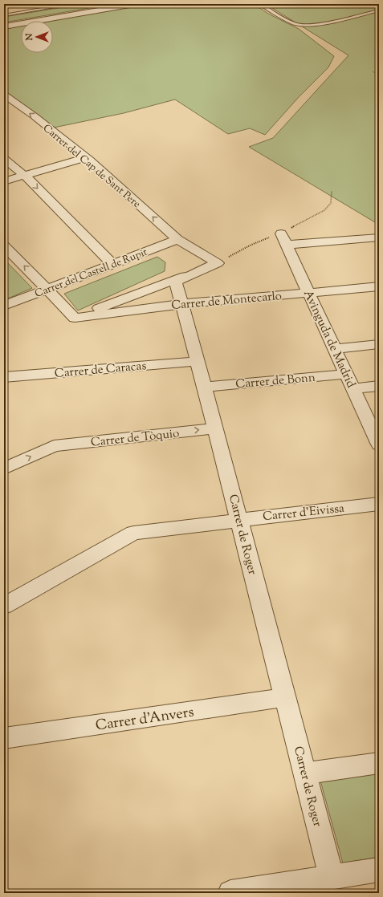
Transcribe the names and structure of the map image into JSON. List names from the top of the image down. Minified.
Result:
{"streets":{"street":["Carrer del Cap de Sant Pere","Carrer del Castell de Rupit","Carrer de Montecarlo","Avinguda de Madrid","Carrer de Caracas","Carrer de Bonn","Carrer de Tòquio","Carrer d'Eivissa","Carrer de Roger","Carrer d'Anvers"]},"crossings":[["Carrer del Cap de Sant Pere","Carrer del Castell de Rupit"],["Carrer de Montecarlo","Avinguda de Madrid"],["Carrer de Montecarlo","Carrer de Roger"],["Avinguda de Madrid","Carrer de Bonn"],["Carrer de Caracas","Carrer de Roger"],["Carrer de Bonn","Carrer de Roger"],["Carrer de Tòquio","Carrer de Roger"],["Carrer d'Eivissa","Carrer de Roger"],["Carrer de Roger","Carrer d'Anvers"]],"north":"left"}
